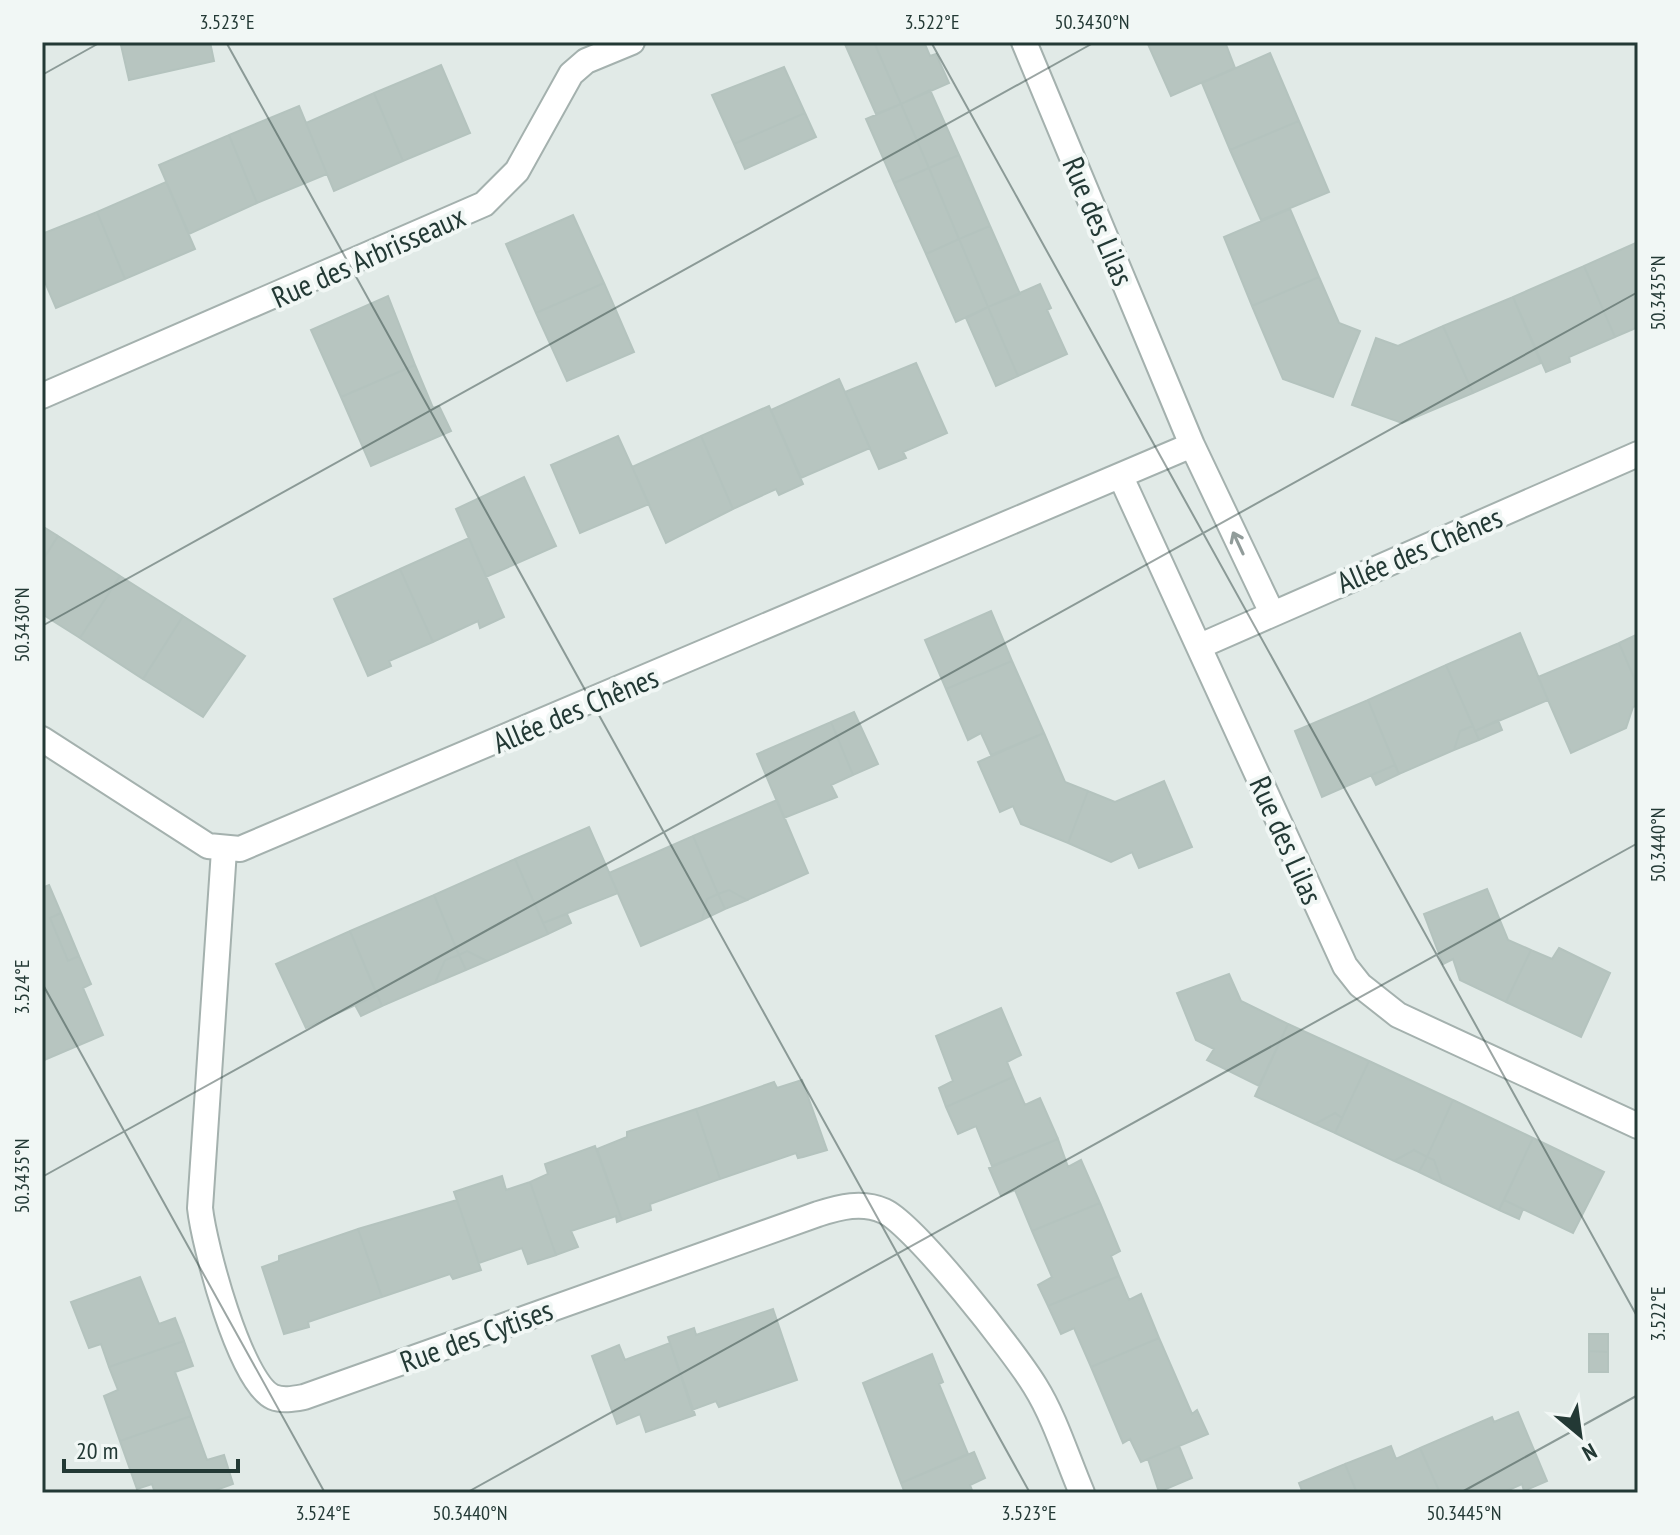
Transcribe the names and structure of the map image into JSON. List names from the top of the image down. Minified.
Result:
{"streets":{"street":["Rue des Lilas","Rue des Arbrisseaux","Allée des Chênes","Rue des Cytises"]},"crossings":[["Rue des Lilas","Allée des Chênes"],["Allée des Chênes","Rue des Cytises"]],"scale_bar":"20 m","north":"bottom right","coordinates":["3.523°E","3.522°E","50.3430°N","50.3435°N","50.3440°N","3.524°E","50.3445°N"]}
